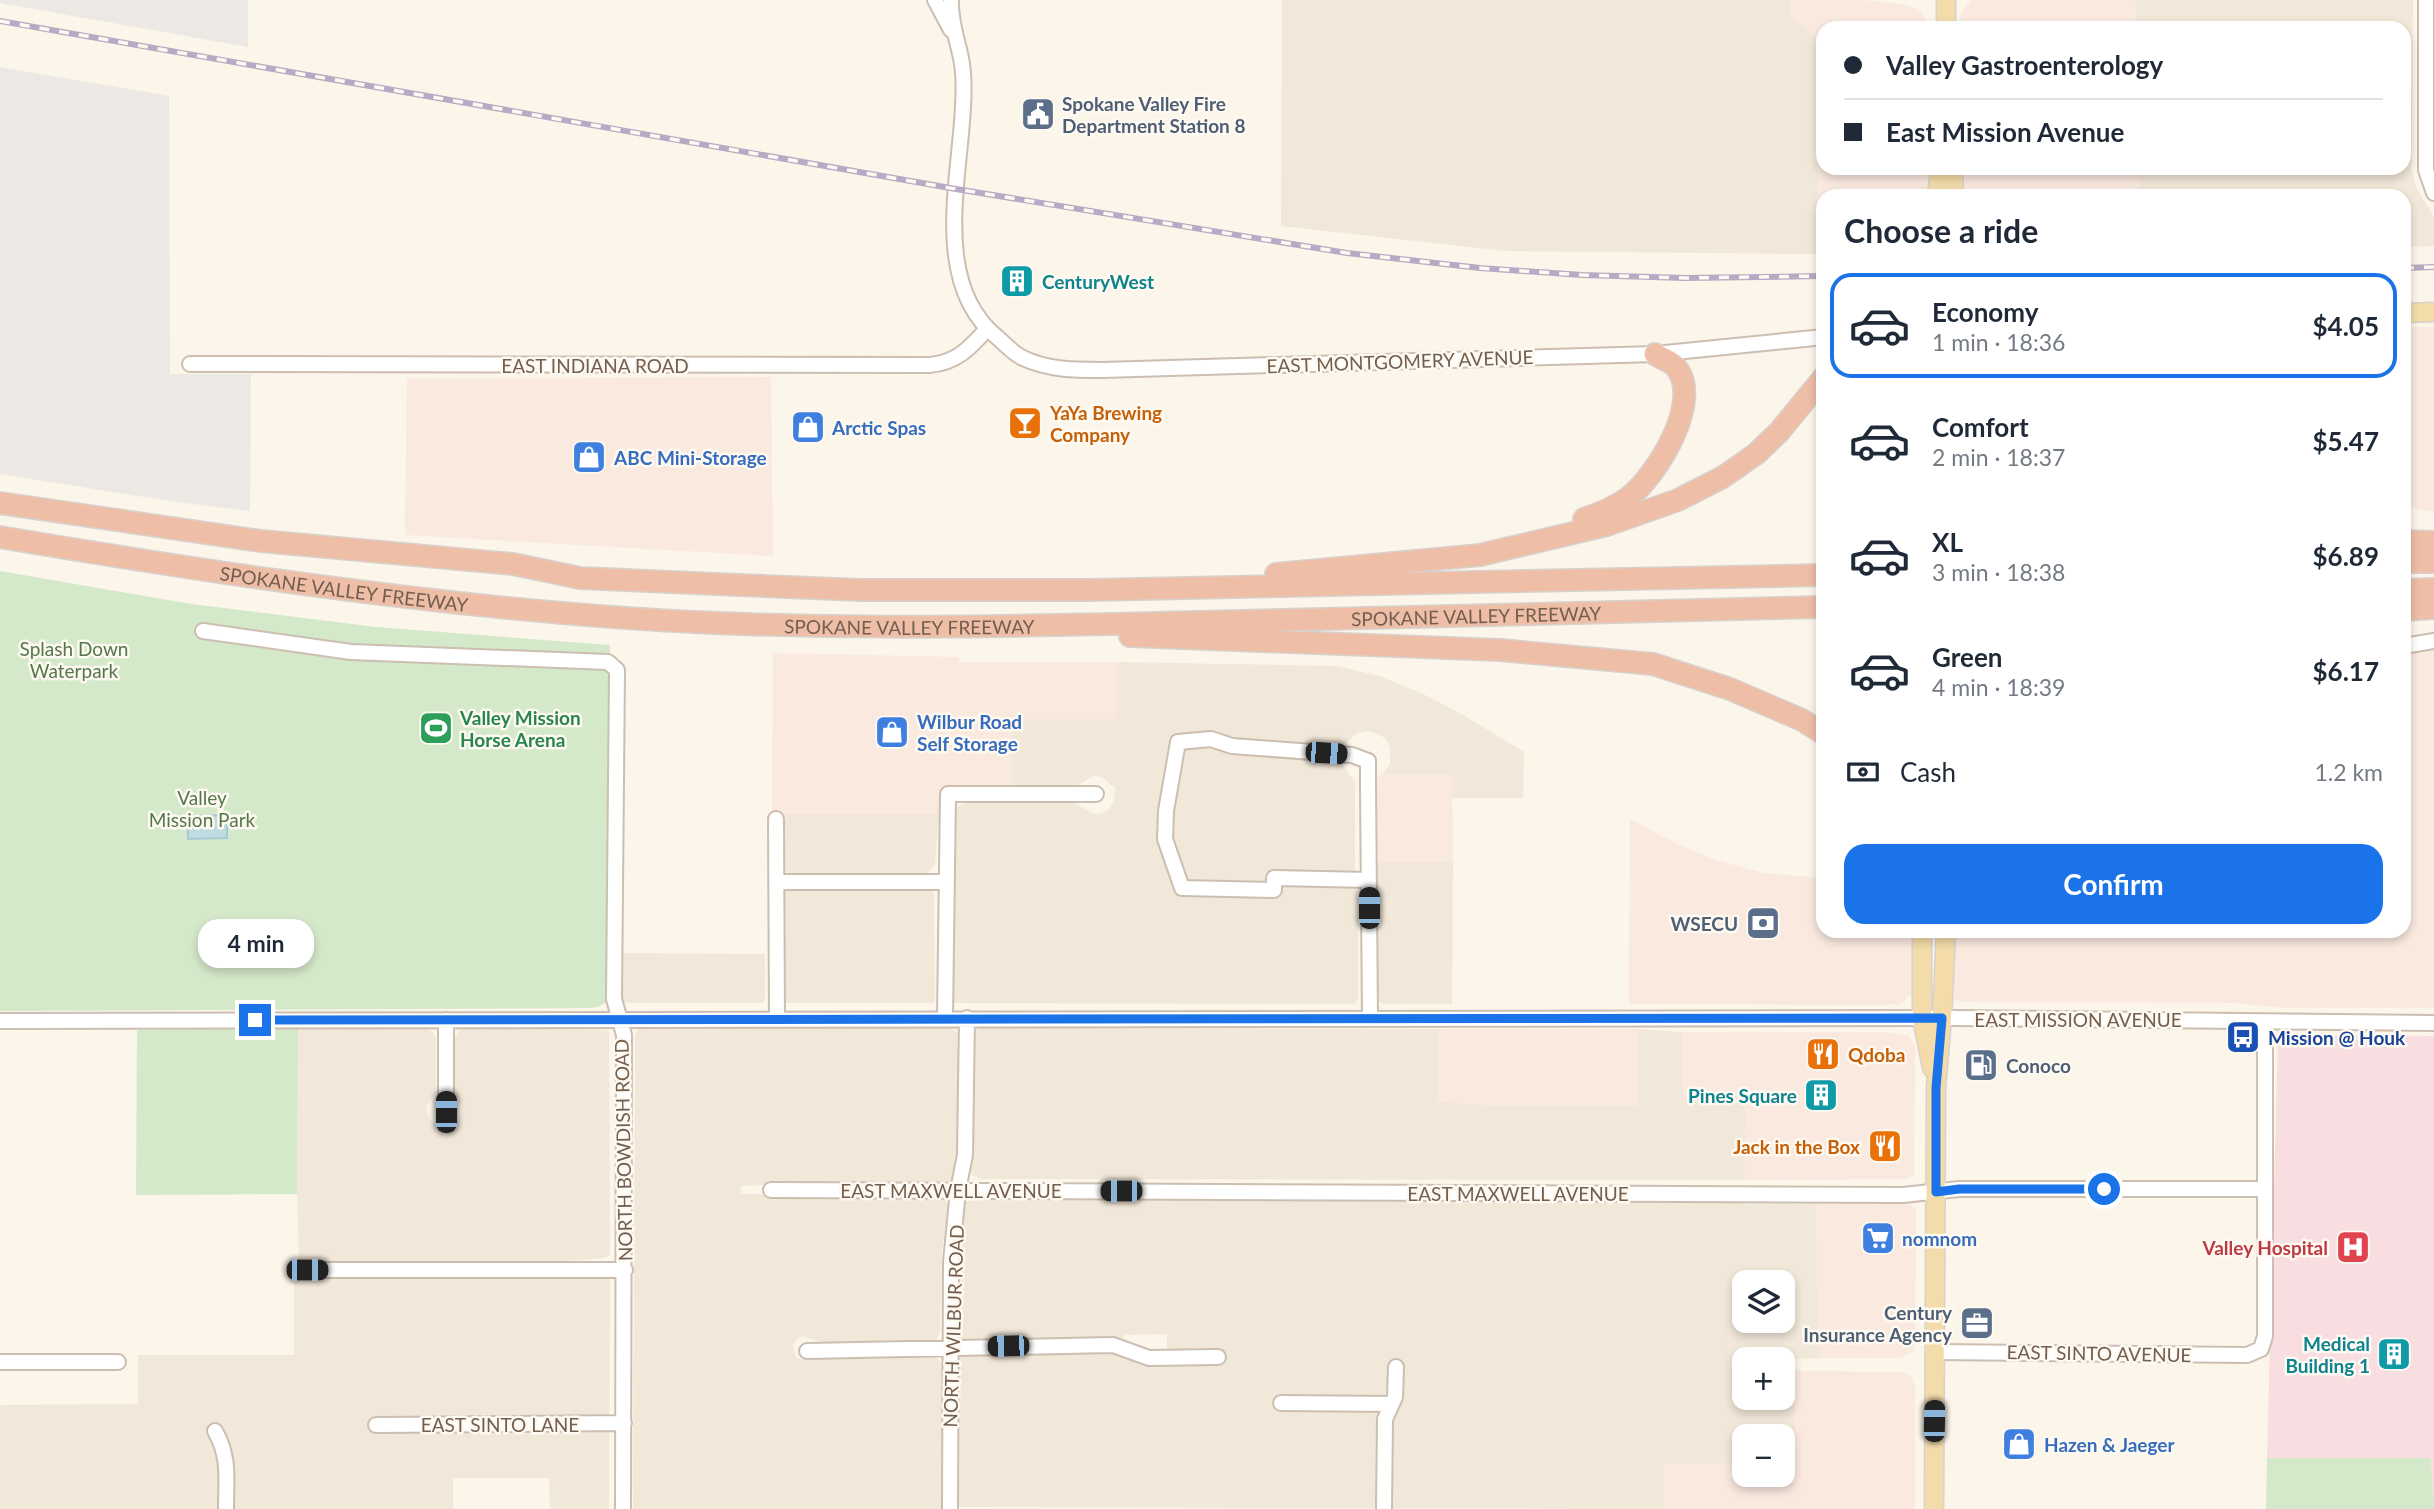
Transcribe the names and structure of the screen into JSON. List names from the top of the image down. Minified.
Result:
{"streets":{"highway":["SPOKANE VALLEY FREEWAY"],"street":["EAST MONTGOMERY AVENUE","EAST INDIANA ROAD","EAST MISSION AVENUE","NORTH BOWDISH ROAD","EAST MAXWELL AVENUE","NORTH WILBUR ROAD","EAST SINTO AVENUE","EAST SINTO LANE"]},"crossings":[["EAST MONTGOMERY AVENUE","EAST INDIANA ROAD"],["EAST MISSION AVENUE","NORTH BOWDISH ROAD"],["EAST MISSION AVENUE","NORTH WILBUR ROAD"],["NORTH BOWDISH ROAD","EAST SINTO LANE"],["EAST MAXWELL AVENUE","NORTH WILBUR ROAD"],["EAST MAXWELL AVENUE","EAST SINTO AVENUE"]],"parks":["Splash Down Waterpark","Valley Mission Park"],"places":{"public building":["Spokane Valley Fire Department Station 8"],"building":["CenturyWest","Pines Square","Medical Building 1"],"bar":["YaYa Brewing Company"],"shop":["Arctic Spas","ABC Mini-Storage","Wilbur Road Self Storage","Hazen & Jaeger"],"sports":["Valley Mission Horse Arena"],"bank":["WSECU"],"bus stop":["Mission @ Houk"],"restaurant":["Qdoba","Jack in the Box"],"fuel station":["Conoco"],"supermarket":["nomnom"],"hospital":["Valley Hospital"],"office":["Century Insurance Agency"]},"page":{"banner":["Valley Gastroenterology","East Mission Avenue"],"heading":"Choose a ride","list":[{"name":"Economy","note":"1 min · 18:36","value":"$4.05"},{"name":"Comfort","note":"2 min · 18:37","value":"$5.47"},{"name":"XL","note":"3 min · 18:38","value":"$6.89"},{"name":"Green","note":"4 min · 18:39","value":"$6.17"}],"pay":["Cash","1.2 km"],"buttons":"Confirm","bubble":"4 min","map_buttons":["+","−"]}}
